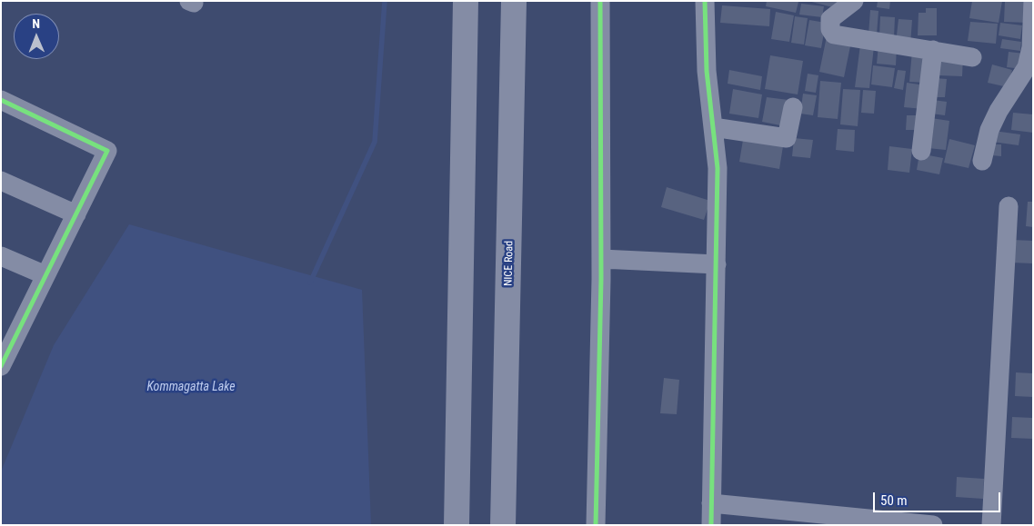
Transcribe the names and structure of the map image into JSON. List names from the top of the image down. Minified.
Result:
{"streets":{"highway":["NICE Road"]},"water":["Kommagatta Lake"],"scale_bar":"50 m","north":"top"}
